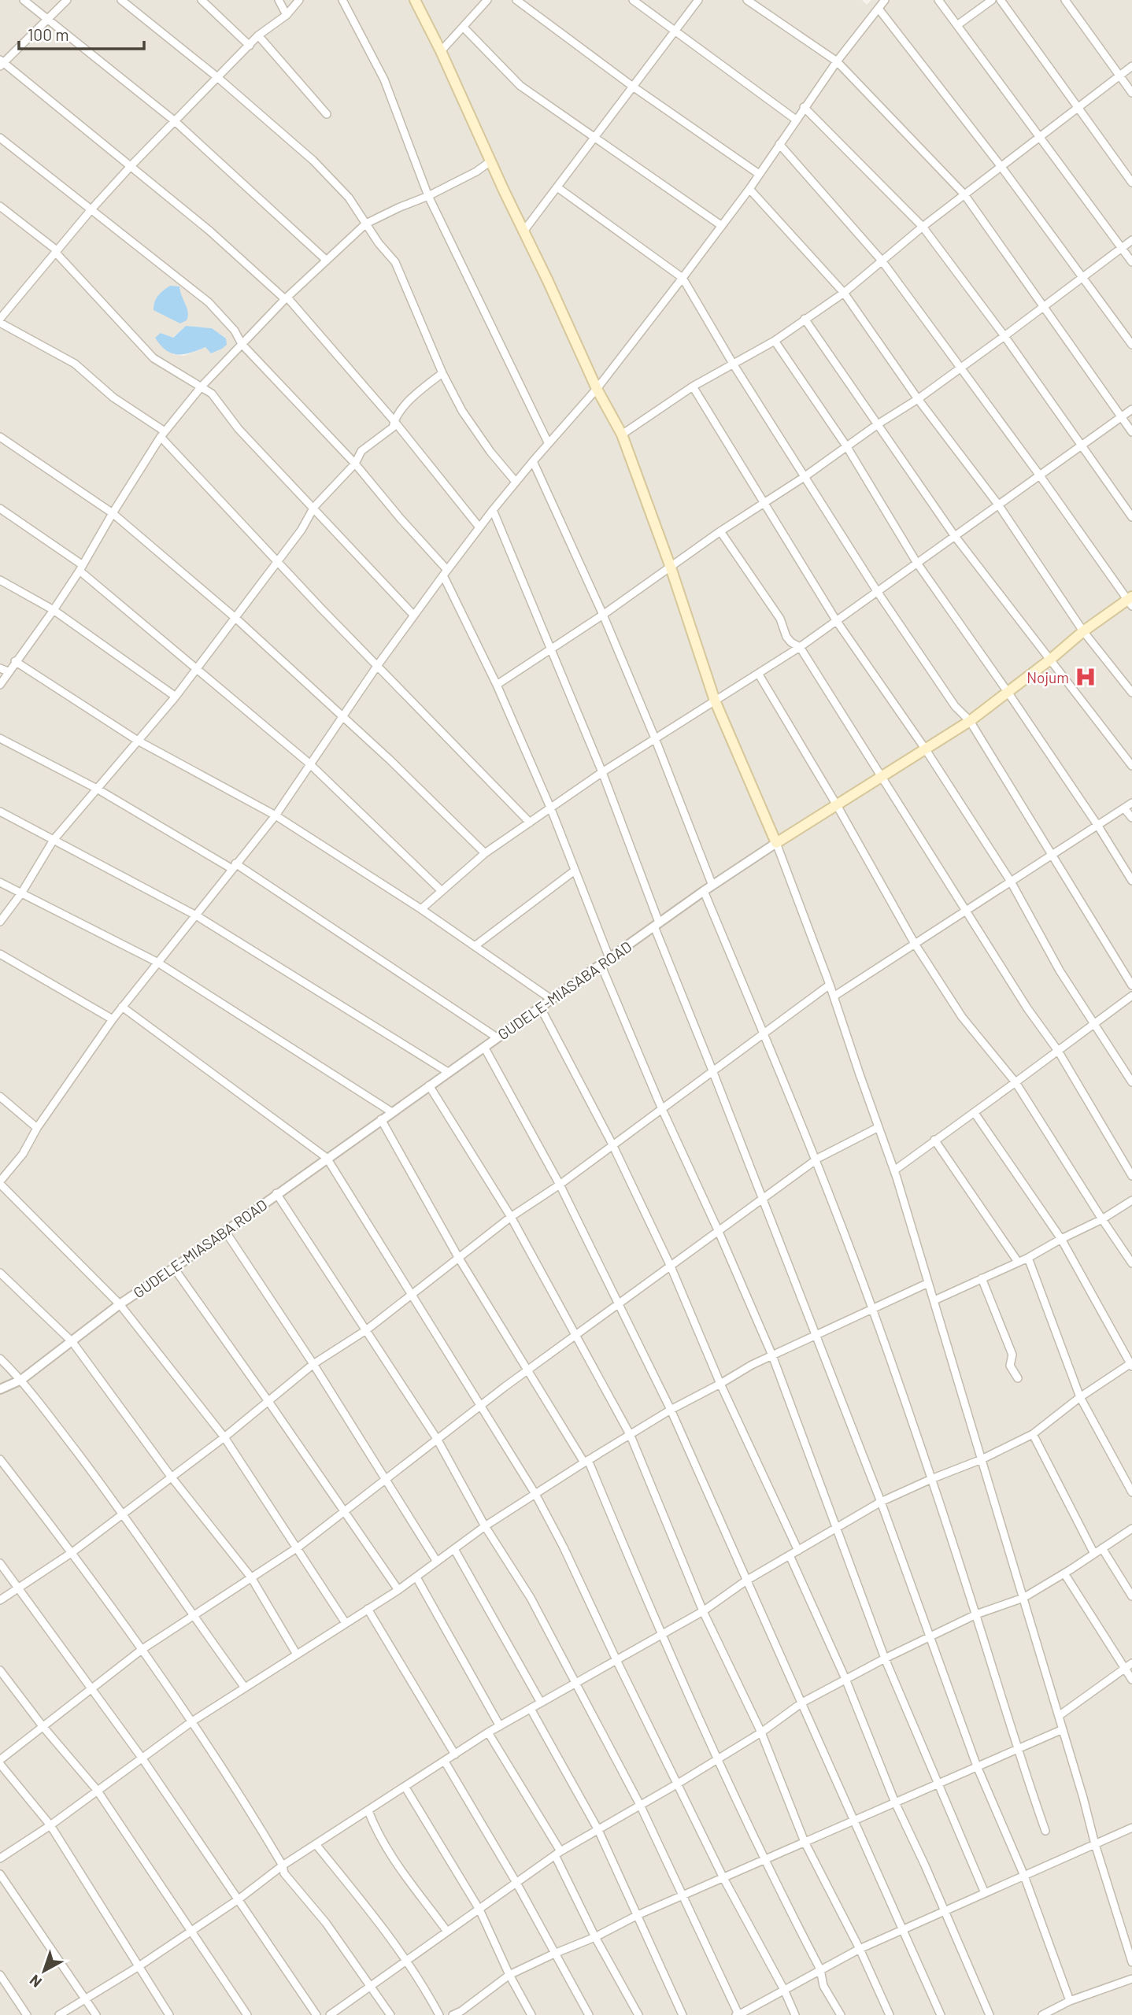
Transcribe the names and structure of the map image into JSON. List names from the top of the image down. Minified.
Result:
{"streets":{"main road":["GUDELE-MIASABA ROAD"]},"places":{"hospital":["Nojum"]},"scale_bar":"100 m","north":"bottom left"}
